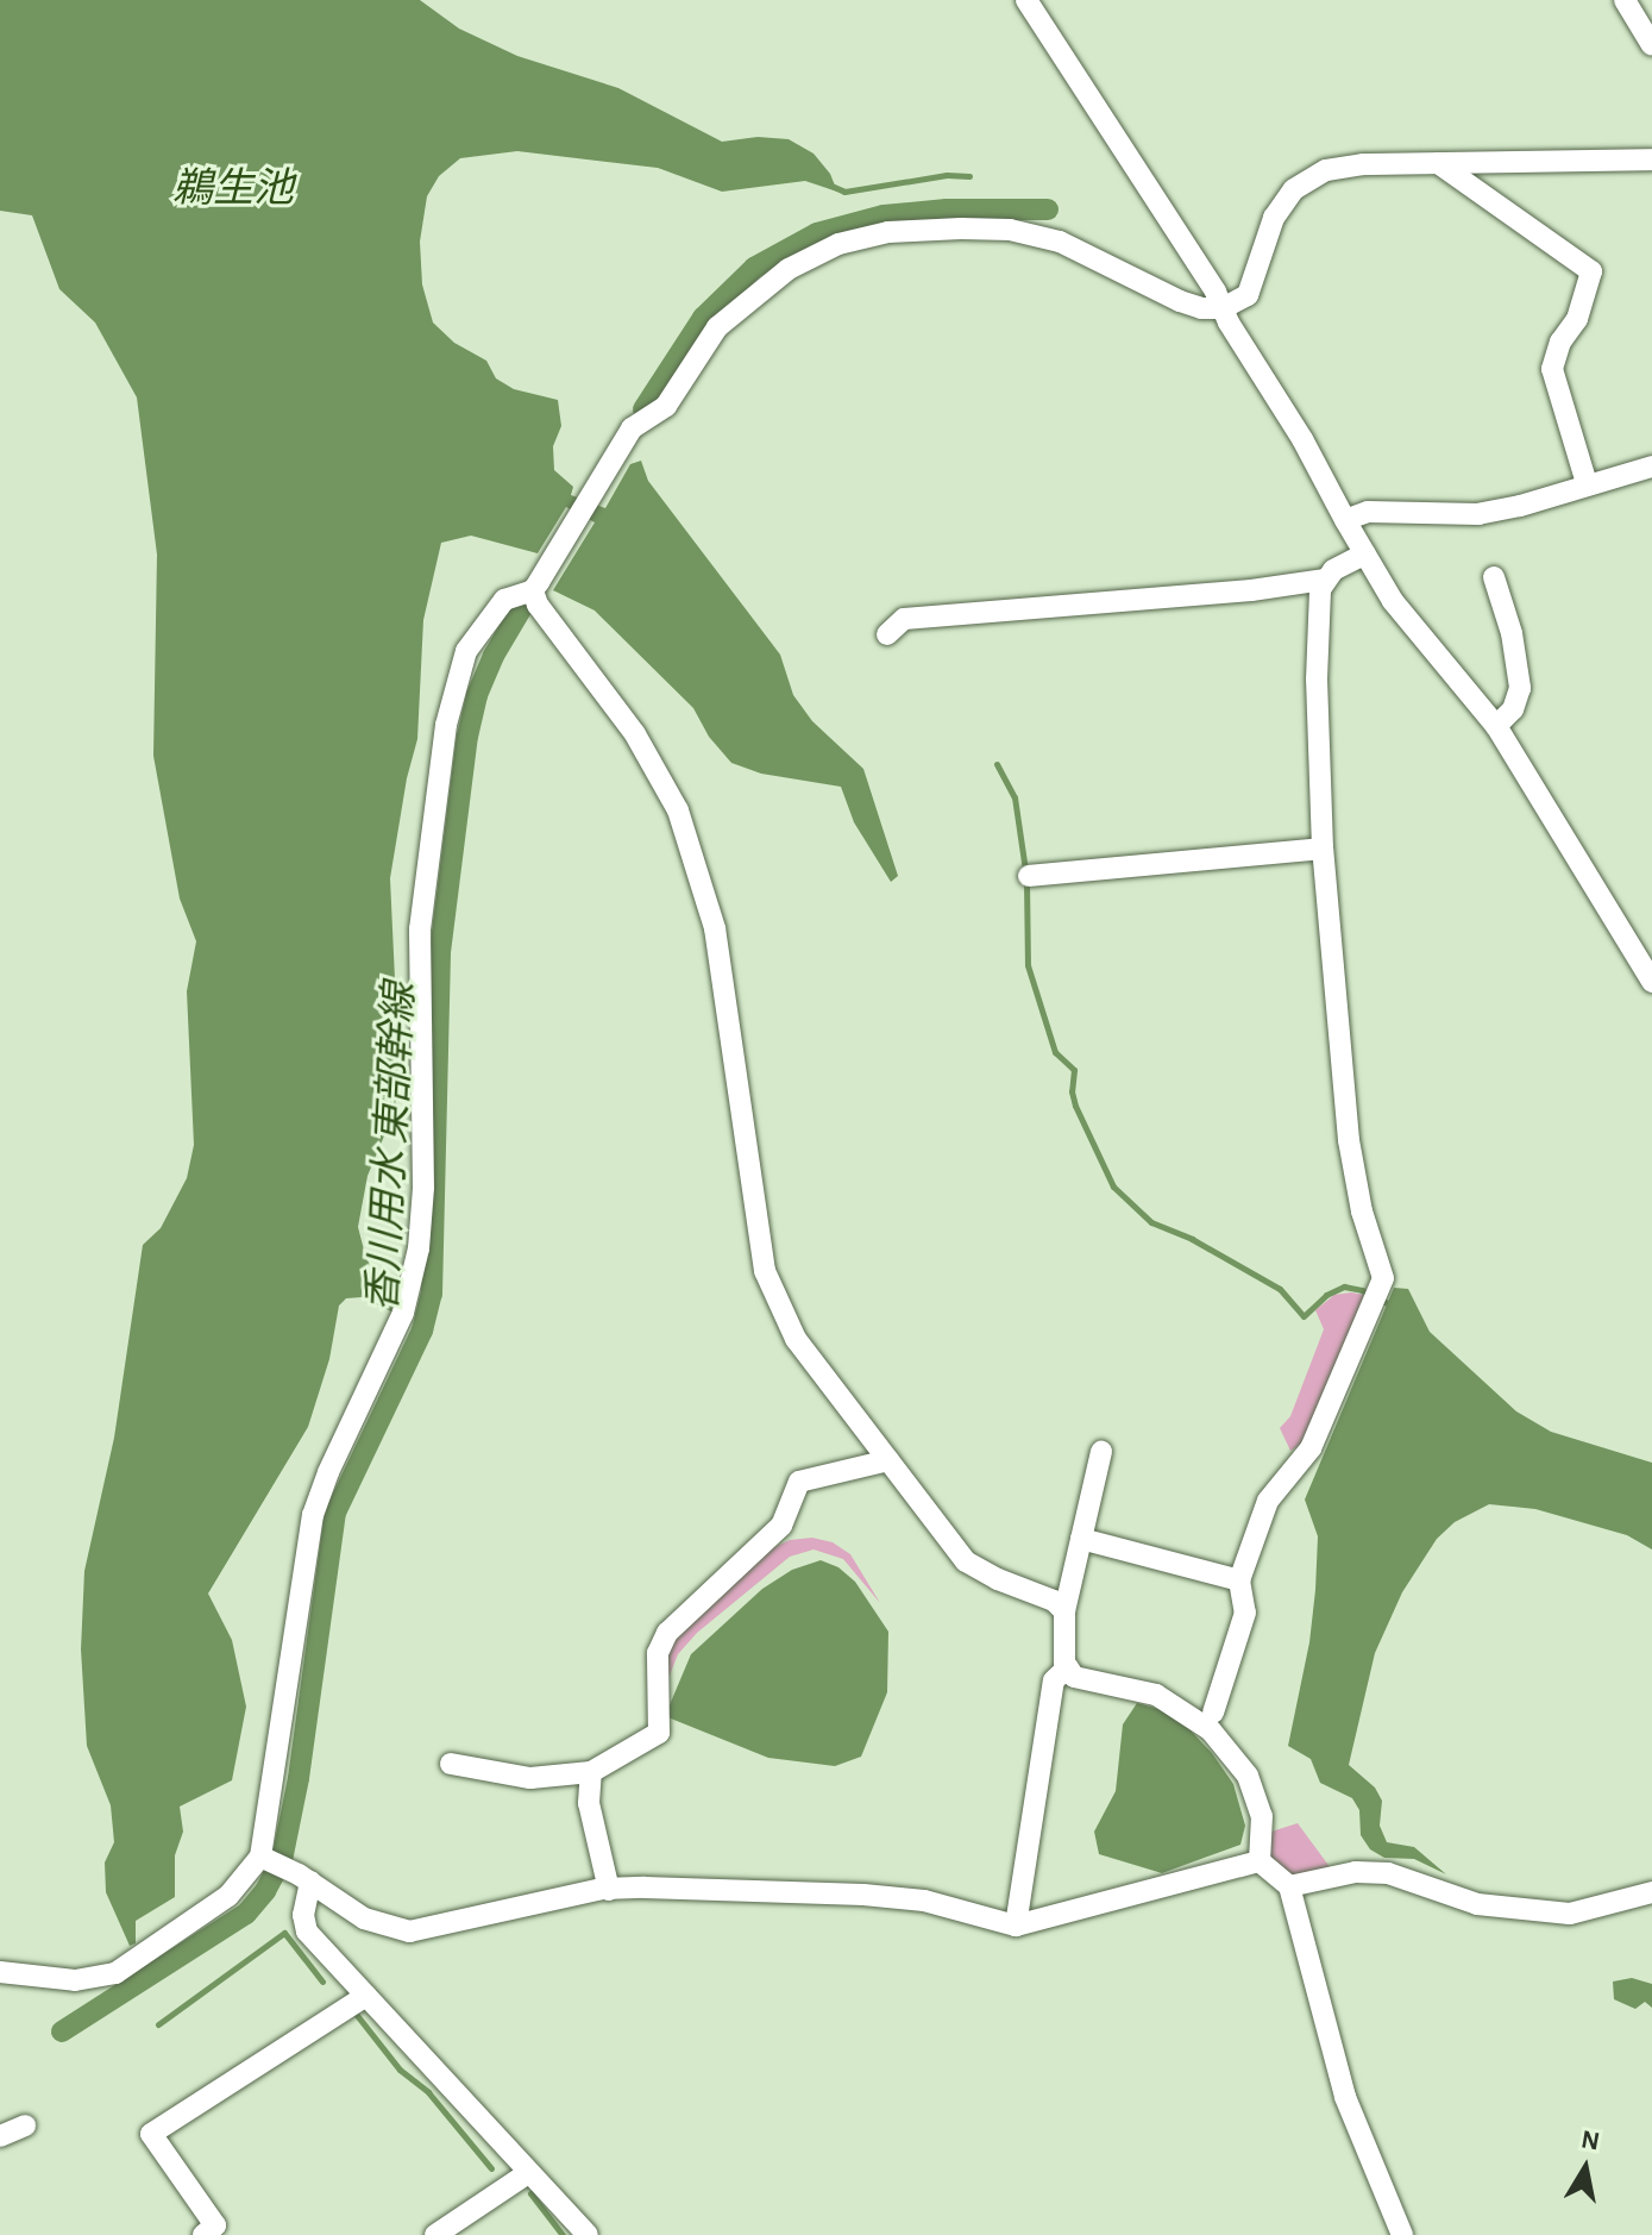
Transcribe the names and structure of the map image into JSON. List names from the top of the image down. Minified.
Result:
{"water":["鵜生池","香川用水 東部幹線"],"north":"top"}
